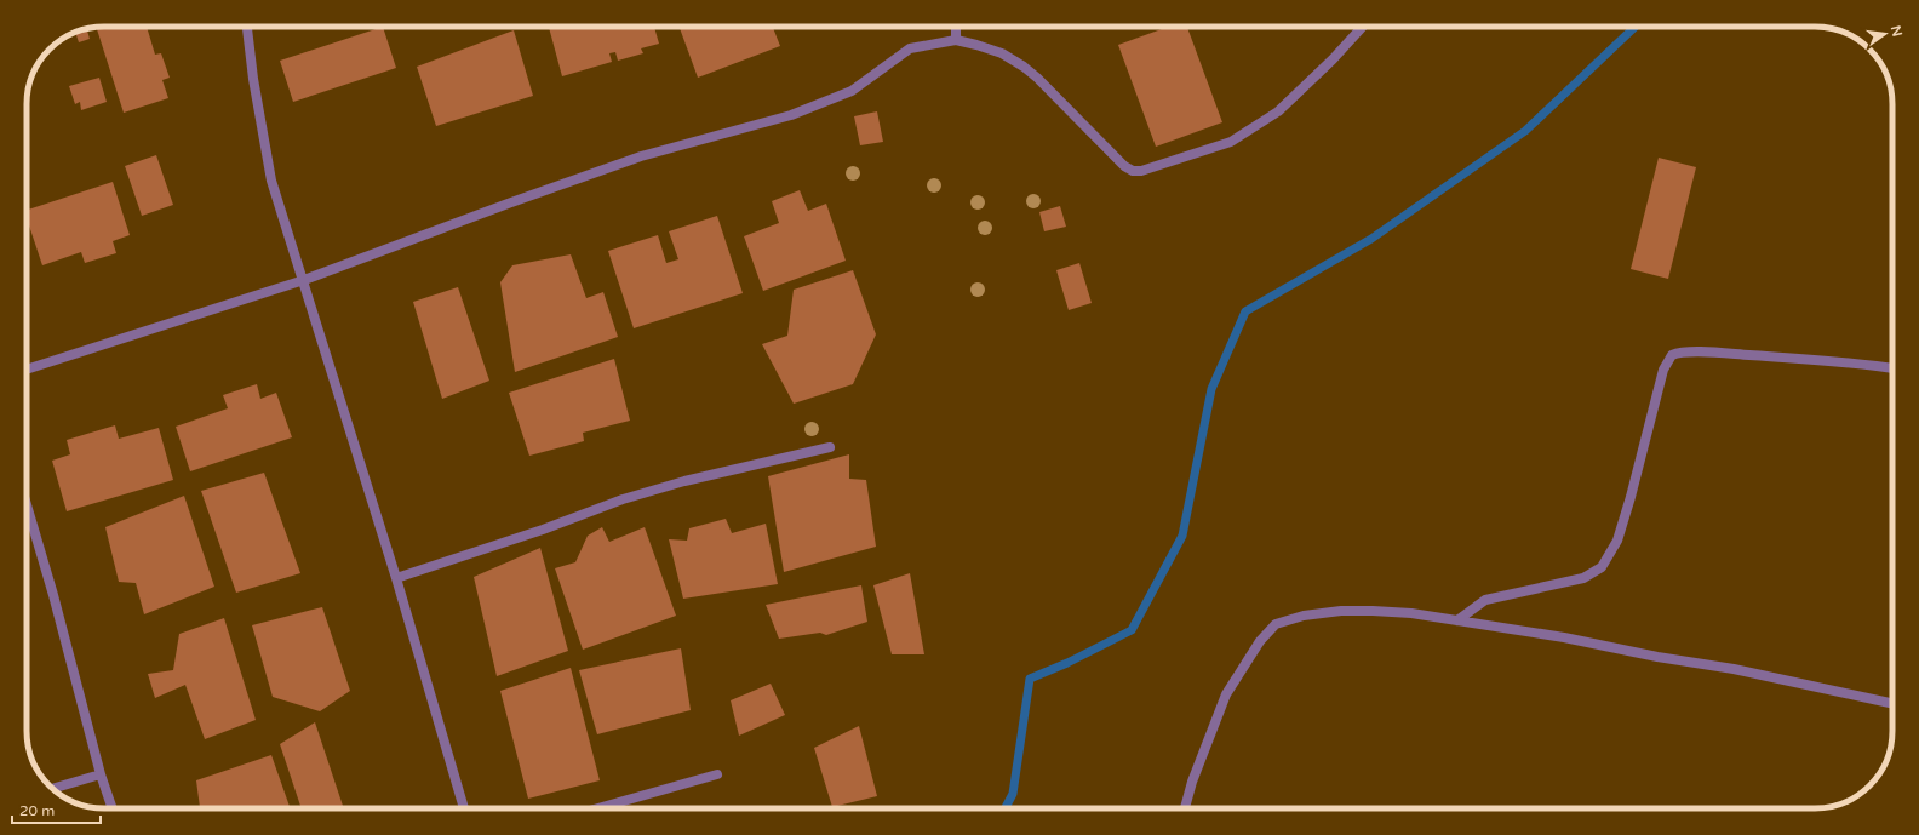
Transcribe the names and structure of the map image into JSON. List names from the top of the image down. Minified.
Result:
{"scale_bar":"20 m","north":"right"}
